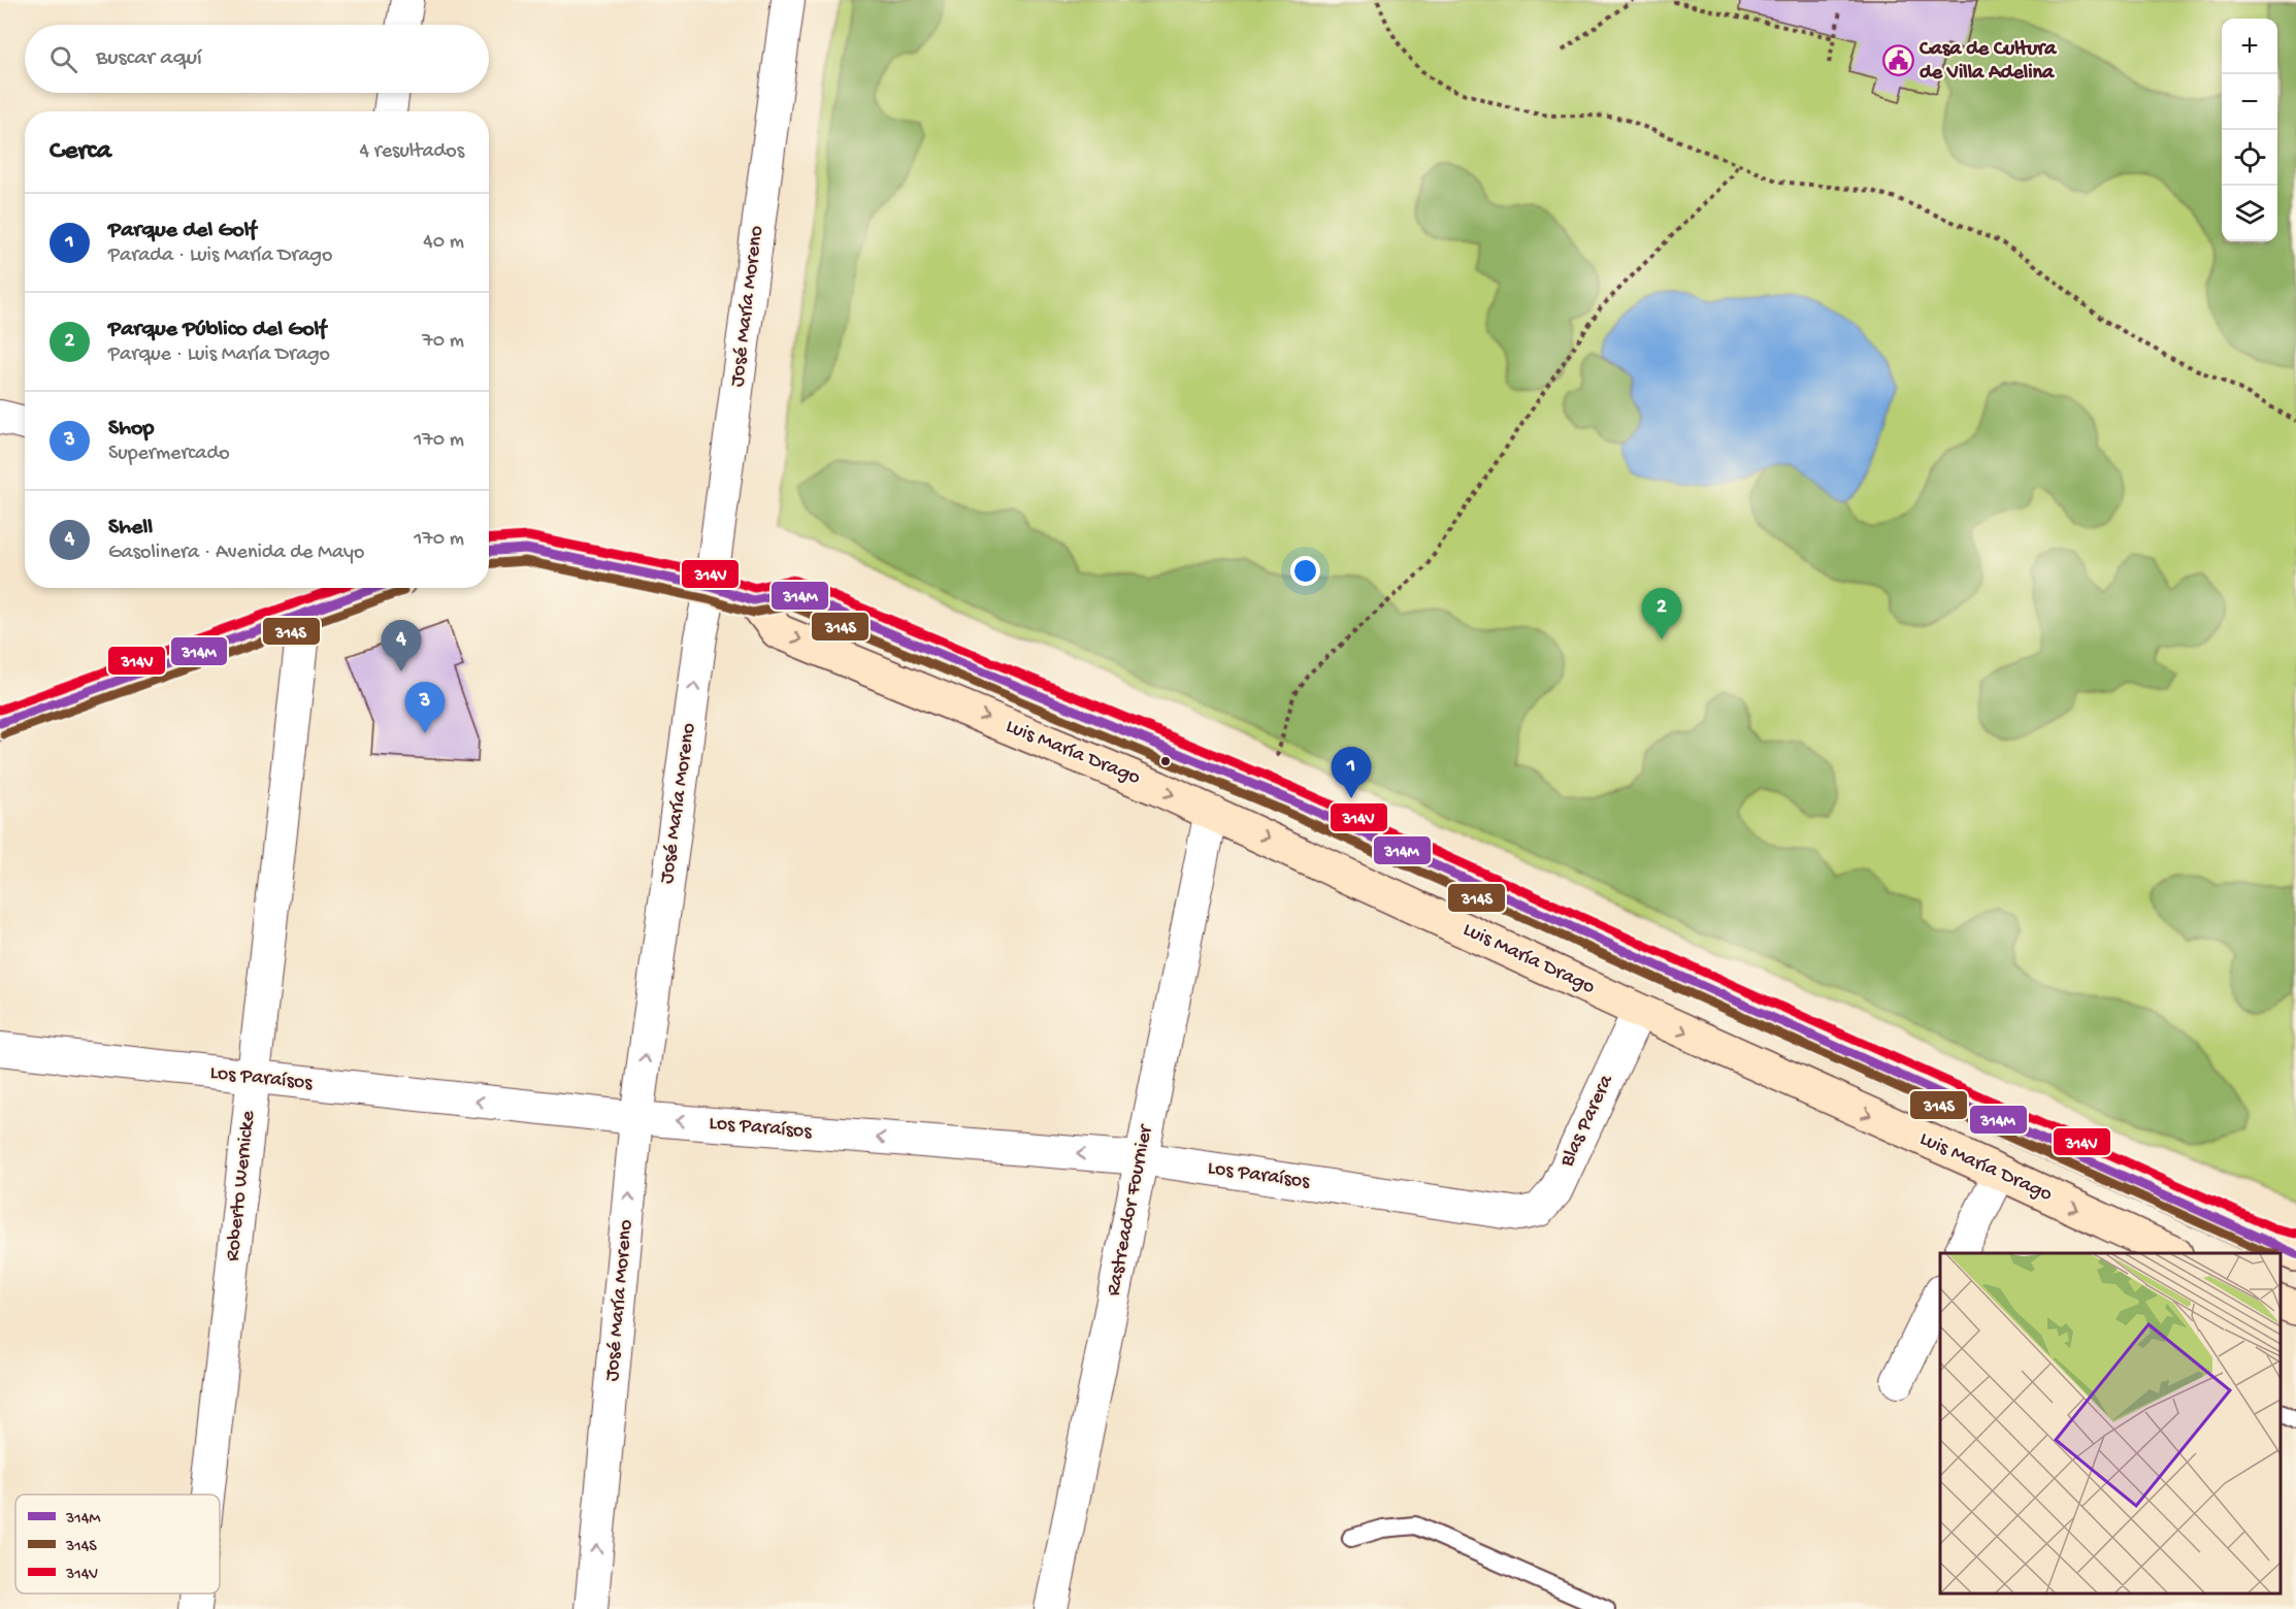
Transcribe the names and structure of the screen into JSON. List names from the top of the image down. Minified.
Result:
{"streets":{"main road":["Luis María Drago"],"street":["José María Moreno","Los Paraísos","Blas Parera","Roberto Wernicke","Rastreador Fournier"]},"crossings":[["José María Moreno","Luis María Drago"],["José María Moreno","Los Paraísos"],["Luis María Drago","Blas Parera"],["Luis María Drago","Rastreador Fournier"],["Los Paraísos","Blas Parera"],["Los Paraísos","Roberto Wernicke"],["Los Paraísos","Rastreador Fournier"]],"one_way":["José María Moreno","Los Paraísos"],"places":{"public building":["Casa de Cultura de Villa Adelina"]},"lines":["transit line 314V","transit line 314M","transit line 314S"],"legend":["314M","314S","314V"],"page":{"map_buttons":["+","−"],"search":"Buscar aquí","heading":["Cerca","4 resultados"],"list":[{"mark":"1","name":"Parque del Golf","note":"Parada · Luis María Drago","value":"40 m"},{"mark":"2","name":"Parque Público del Golf","note":"Parque · Luis María Drago","value":"70 m"},{"mark":"3","name":"Shop","note":"Supermercado","value":"170 m"},{"mark":"4","name":"Shell","note":"Gasolinera · Avenida de Mayo","value":"170 m"}],"pins":["2","4","3","1"]}}
